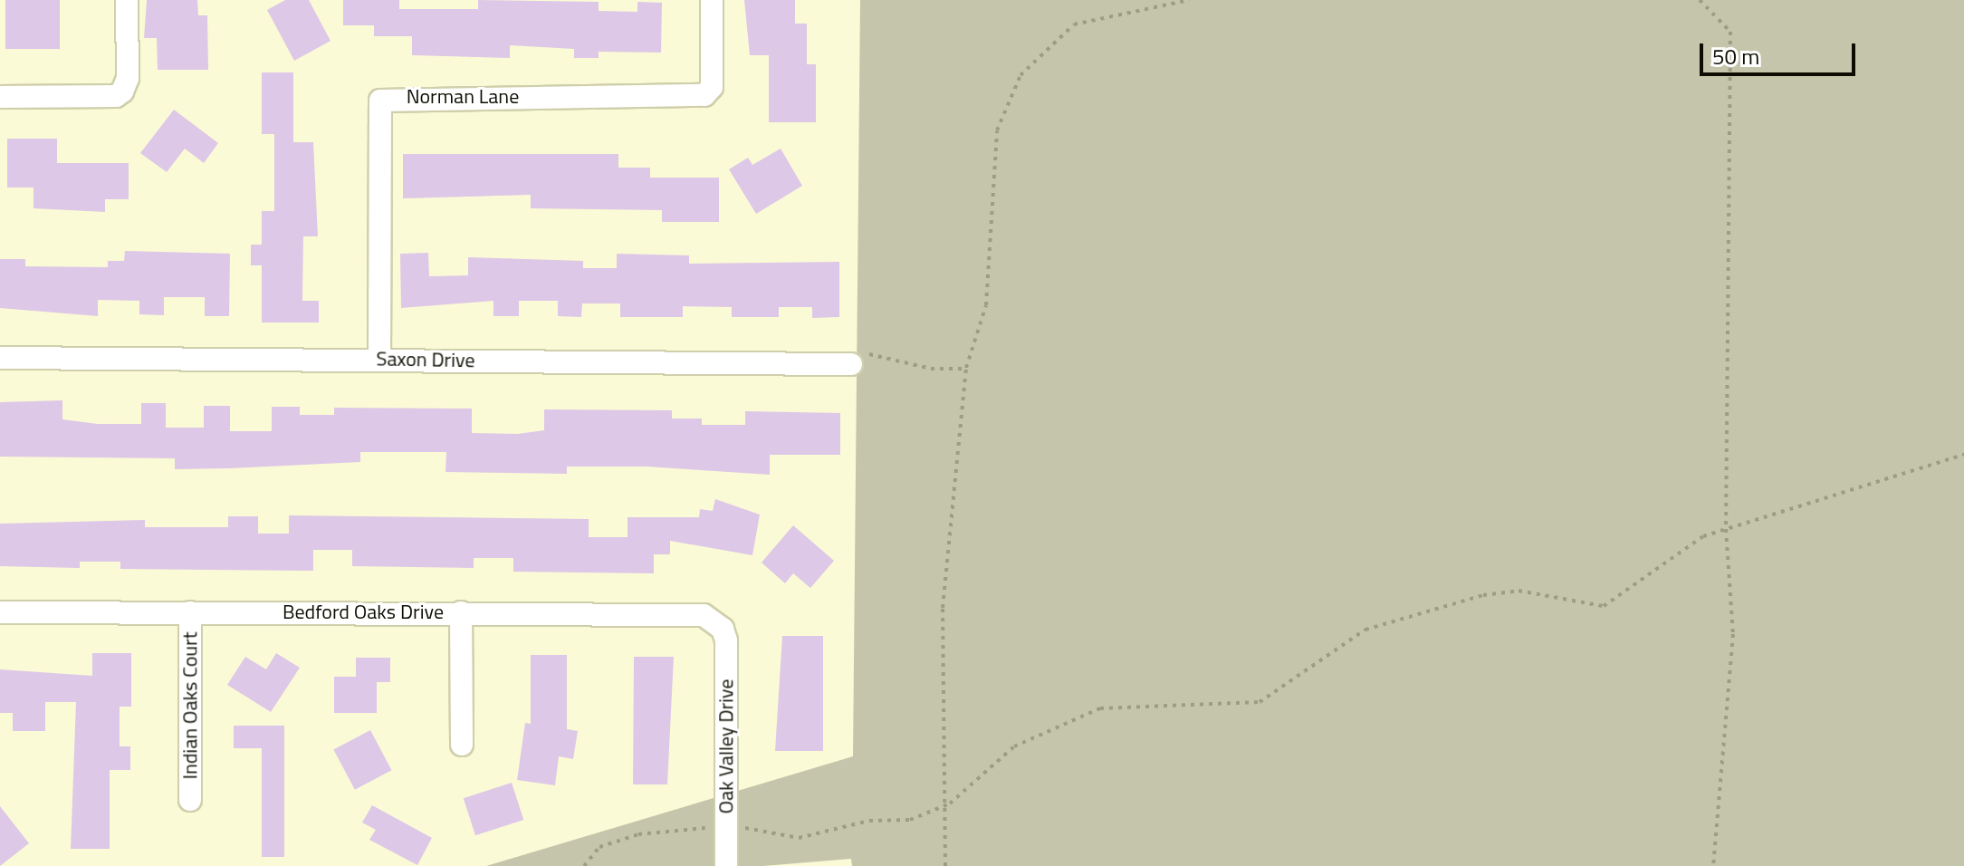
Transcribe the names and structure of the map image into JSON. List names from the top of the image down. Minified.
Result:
{"streets":{"street":["Norman Lane","Saxon Drive","Bedford Oaks Drive","Indian Oaks Court","Oak Valley Drive"]},"crossings":[["Norman Lane","Saxon Drive"],["Bedford Oaks Drive","Indian Oaks Court"],["Bedford Oaks Drive","Oak Valley Drive"]],"scale_bar":"50 m"}
